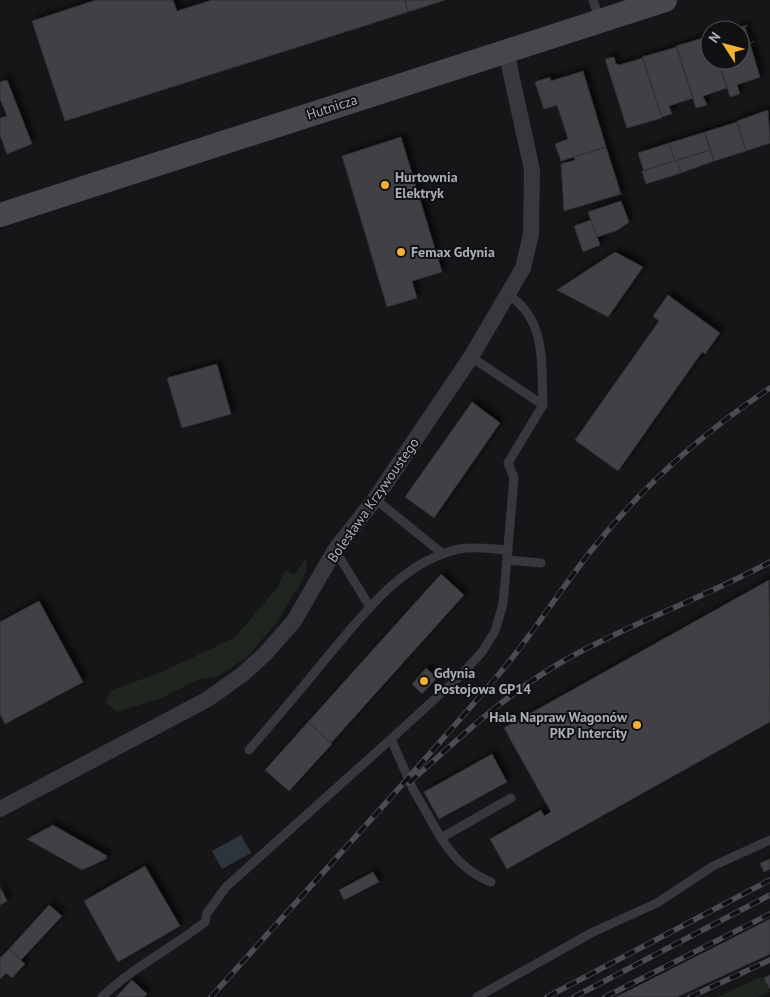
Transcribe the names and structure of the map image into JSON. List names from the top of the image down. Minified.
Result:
{"streets":{"main road":["Hutnicza"],"street":["Bolesława Krzywoustego"]},"crossings":[["Hutnicza","Bolesława Krzywoustego"]],"places":["Hurtownia Elektryk","Femax Gdynia","Gdynia Postojowa GP14","Hala Napraw Wagonów PKP Intercity"],"north":"top left"}
